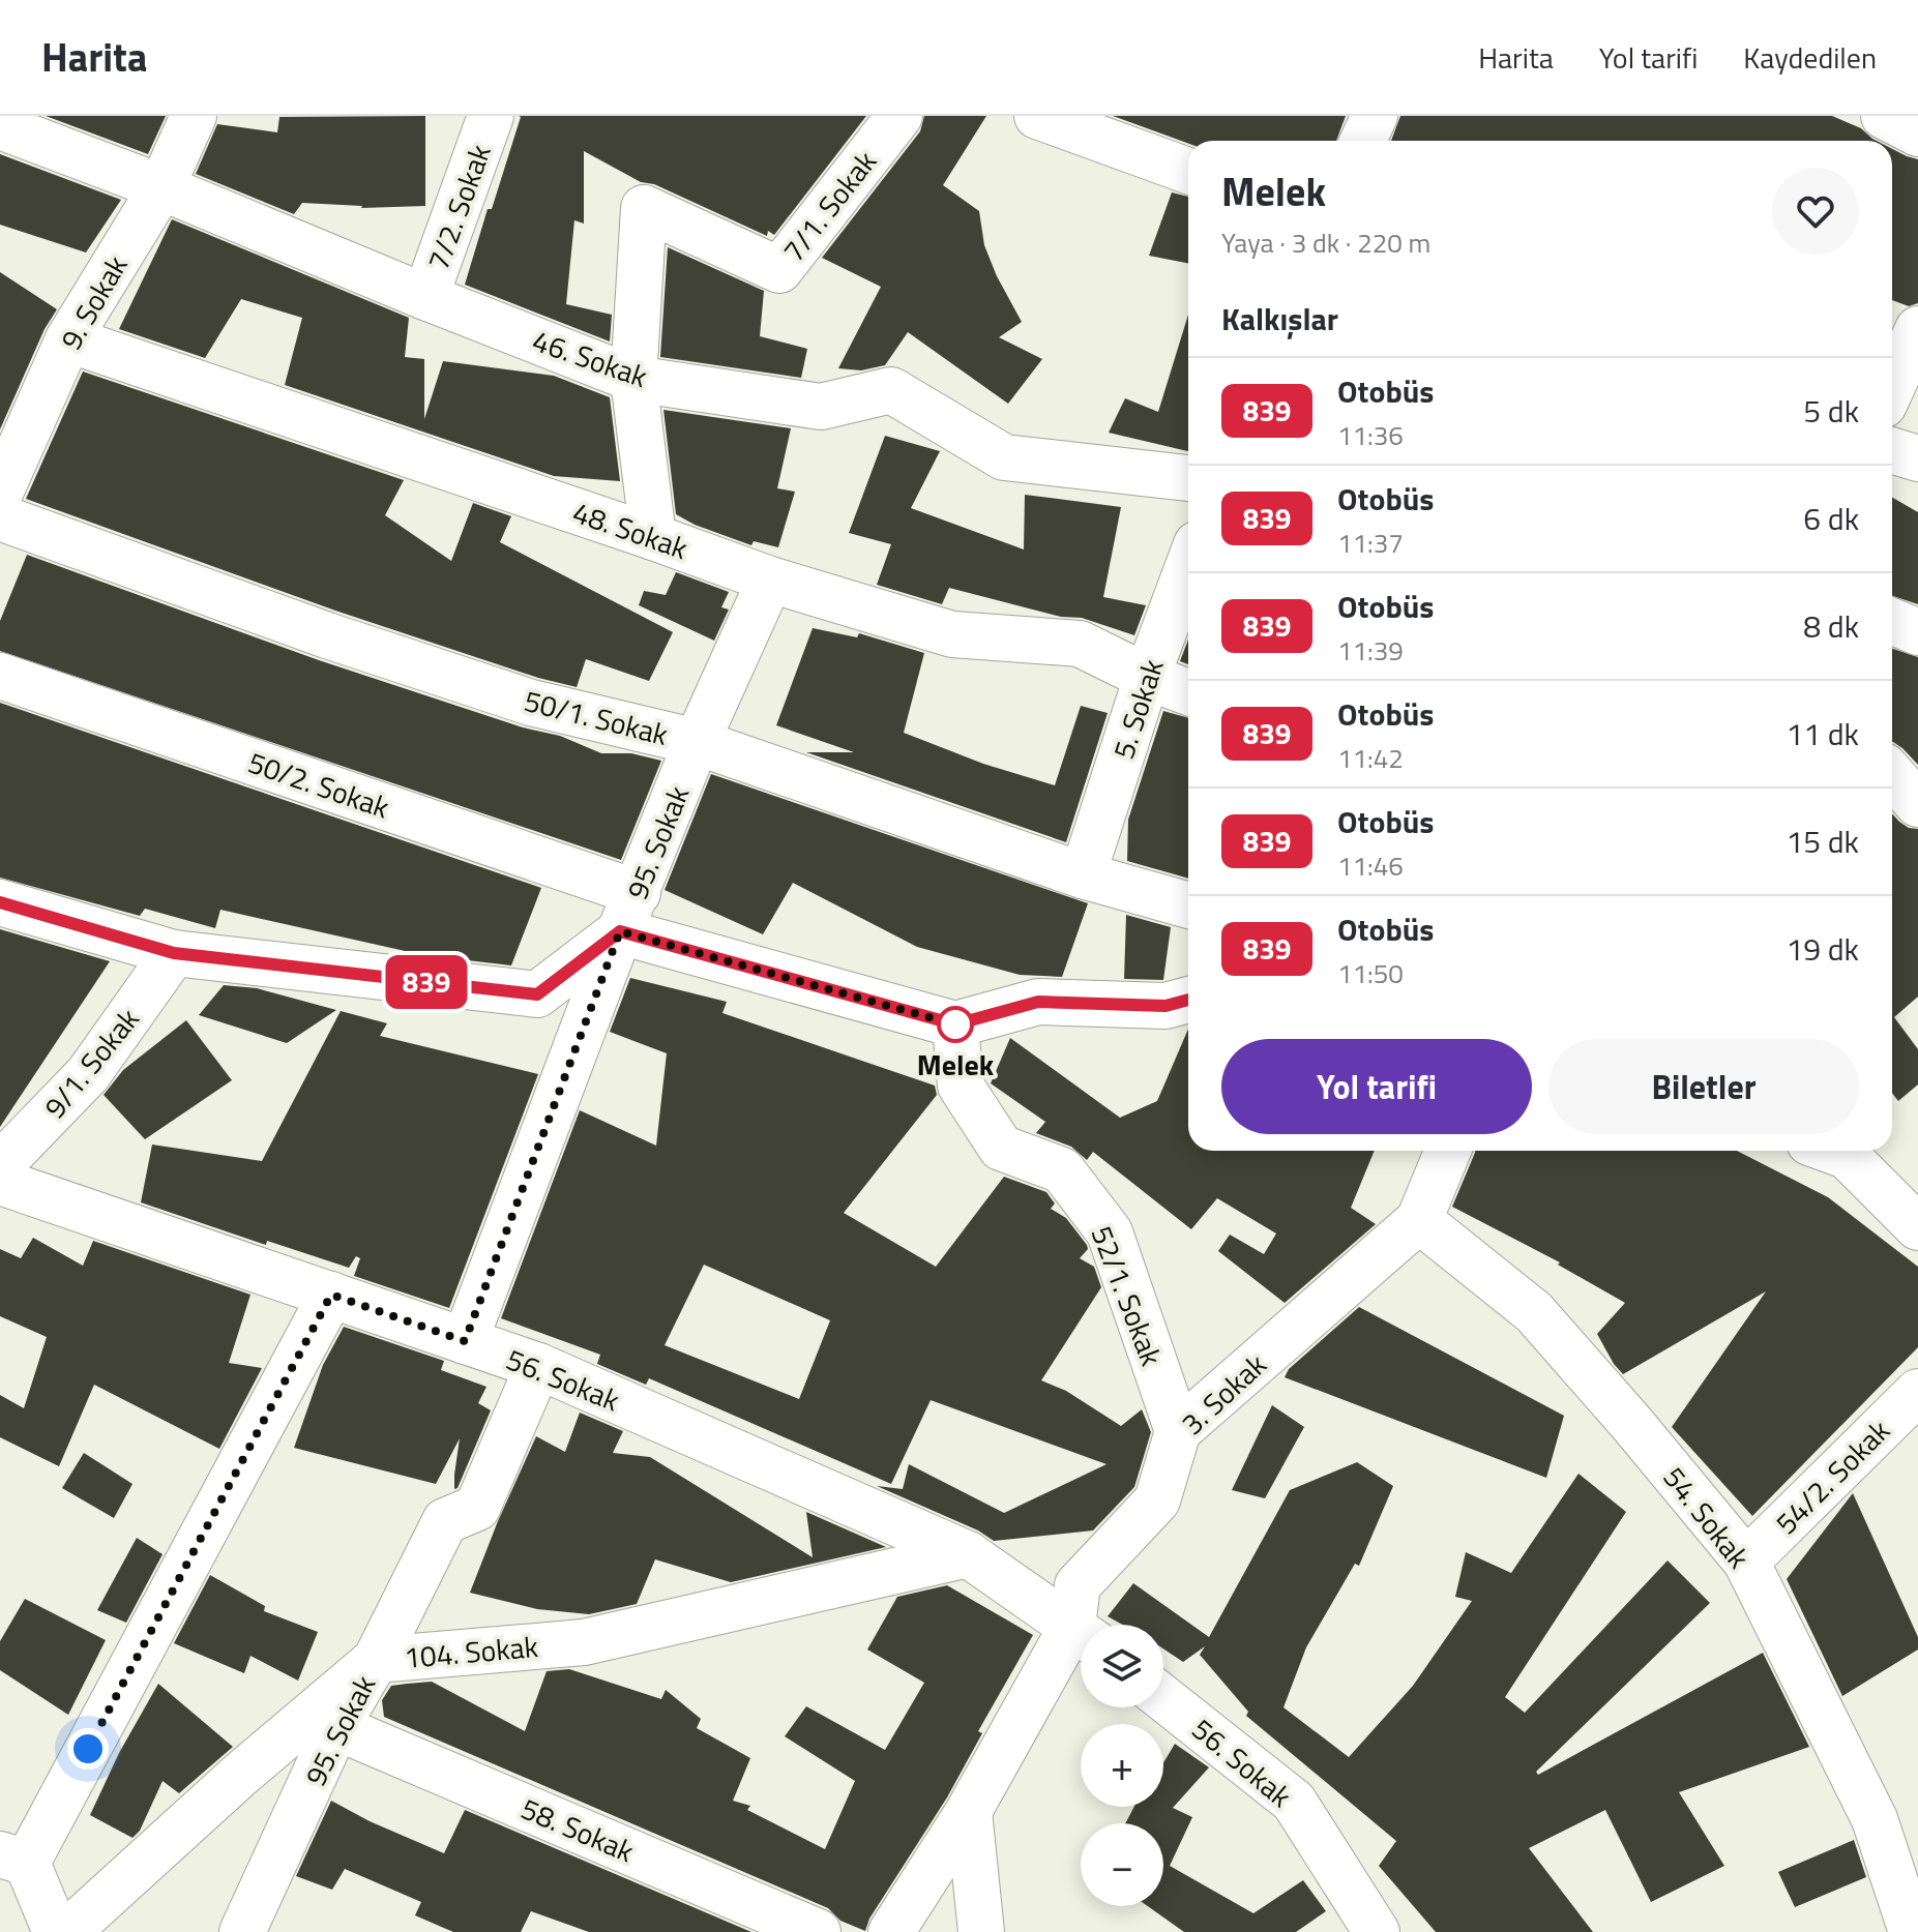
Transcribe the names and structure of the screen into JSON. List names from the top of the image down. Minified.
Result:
{"streets":{"street":["7/1. Sokak","7/2. Sokak","9. Sokak","46. Sokak","48. Sokak","5. Sokak","50/1. Sokak","50/2. Sokak","95. Sokak","9/1. Sokak","52/1. Sokak","56. Sokak","3. Sokak","54/2. Sokak","54. Sokak","104. Sokak","58. Sokak"]},"crossings":[["7/1. Sokak","46. Sokak"],["7/1. Sokak","48. Sokak"],["7/2. Sokak","46. Sokak"],["9. Sokak","46. Sokak"],["9. Sokak","48. Sokak"],["48. Sokak","5. Sokak"],["48. Sokak","95. Sokak"],["5. Sokak","50/1. Sokak"],["50/1. Sokak","95. Sokak"],["50/2. Sokak","95. Sokak"],["50/2. Sokak","52/1. Sokak"],["95. Sokak","56. Sokak"],["95. Sokak","104. Sokak"],["95. Sokak","58. Sokak"],["52/1. Sokak","3. Sokak"],["56. Sokak","104. Sokak"],["3. Sokak","54. Sokak"],["54/2. Sokak","54. Sokak"]],"places":["Melek"],"lines":["bus line 839"],"page":{"header":"Harita","nav":["Harita","Yol tarifi","Kaydedilen"],"on_map":"839","heading":[["Melek","Yaya · 3 dk · 220 m"],"Kalkışlar"],"list":[{"mark":"839","name":"Otobüs","note":"11:36","value":"5 dk"},{"mark":"839","name":"Otobüs","note":"11:37","value":"6 dk"},{"mark":"839","name":"Otobüs","note":"11:39","value":"8 dk"},{"mark":"839","name":"Otobüs","note":"11:42","value":"11 dk"},{"mark":"839","name":"Otobüs","note":"11:46","value":"15 dk"},{"mark":"839","name":"Otobüs","note":"11:50","value":"19 dk"}],"buttons":["Yol tarifi","Biletler"],"map_buttons":["+","−"]}}
